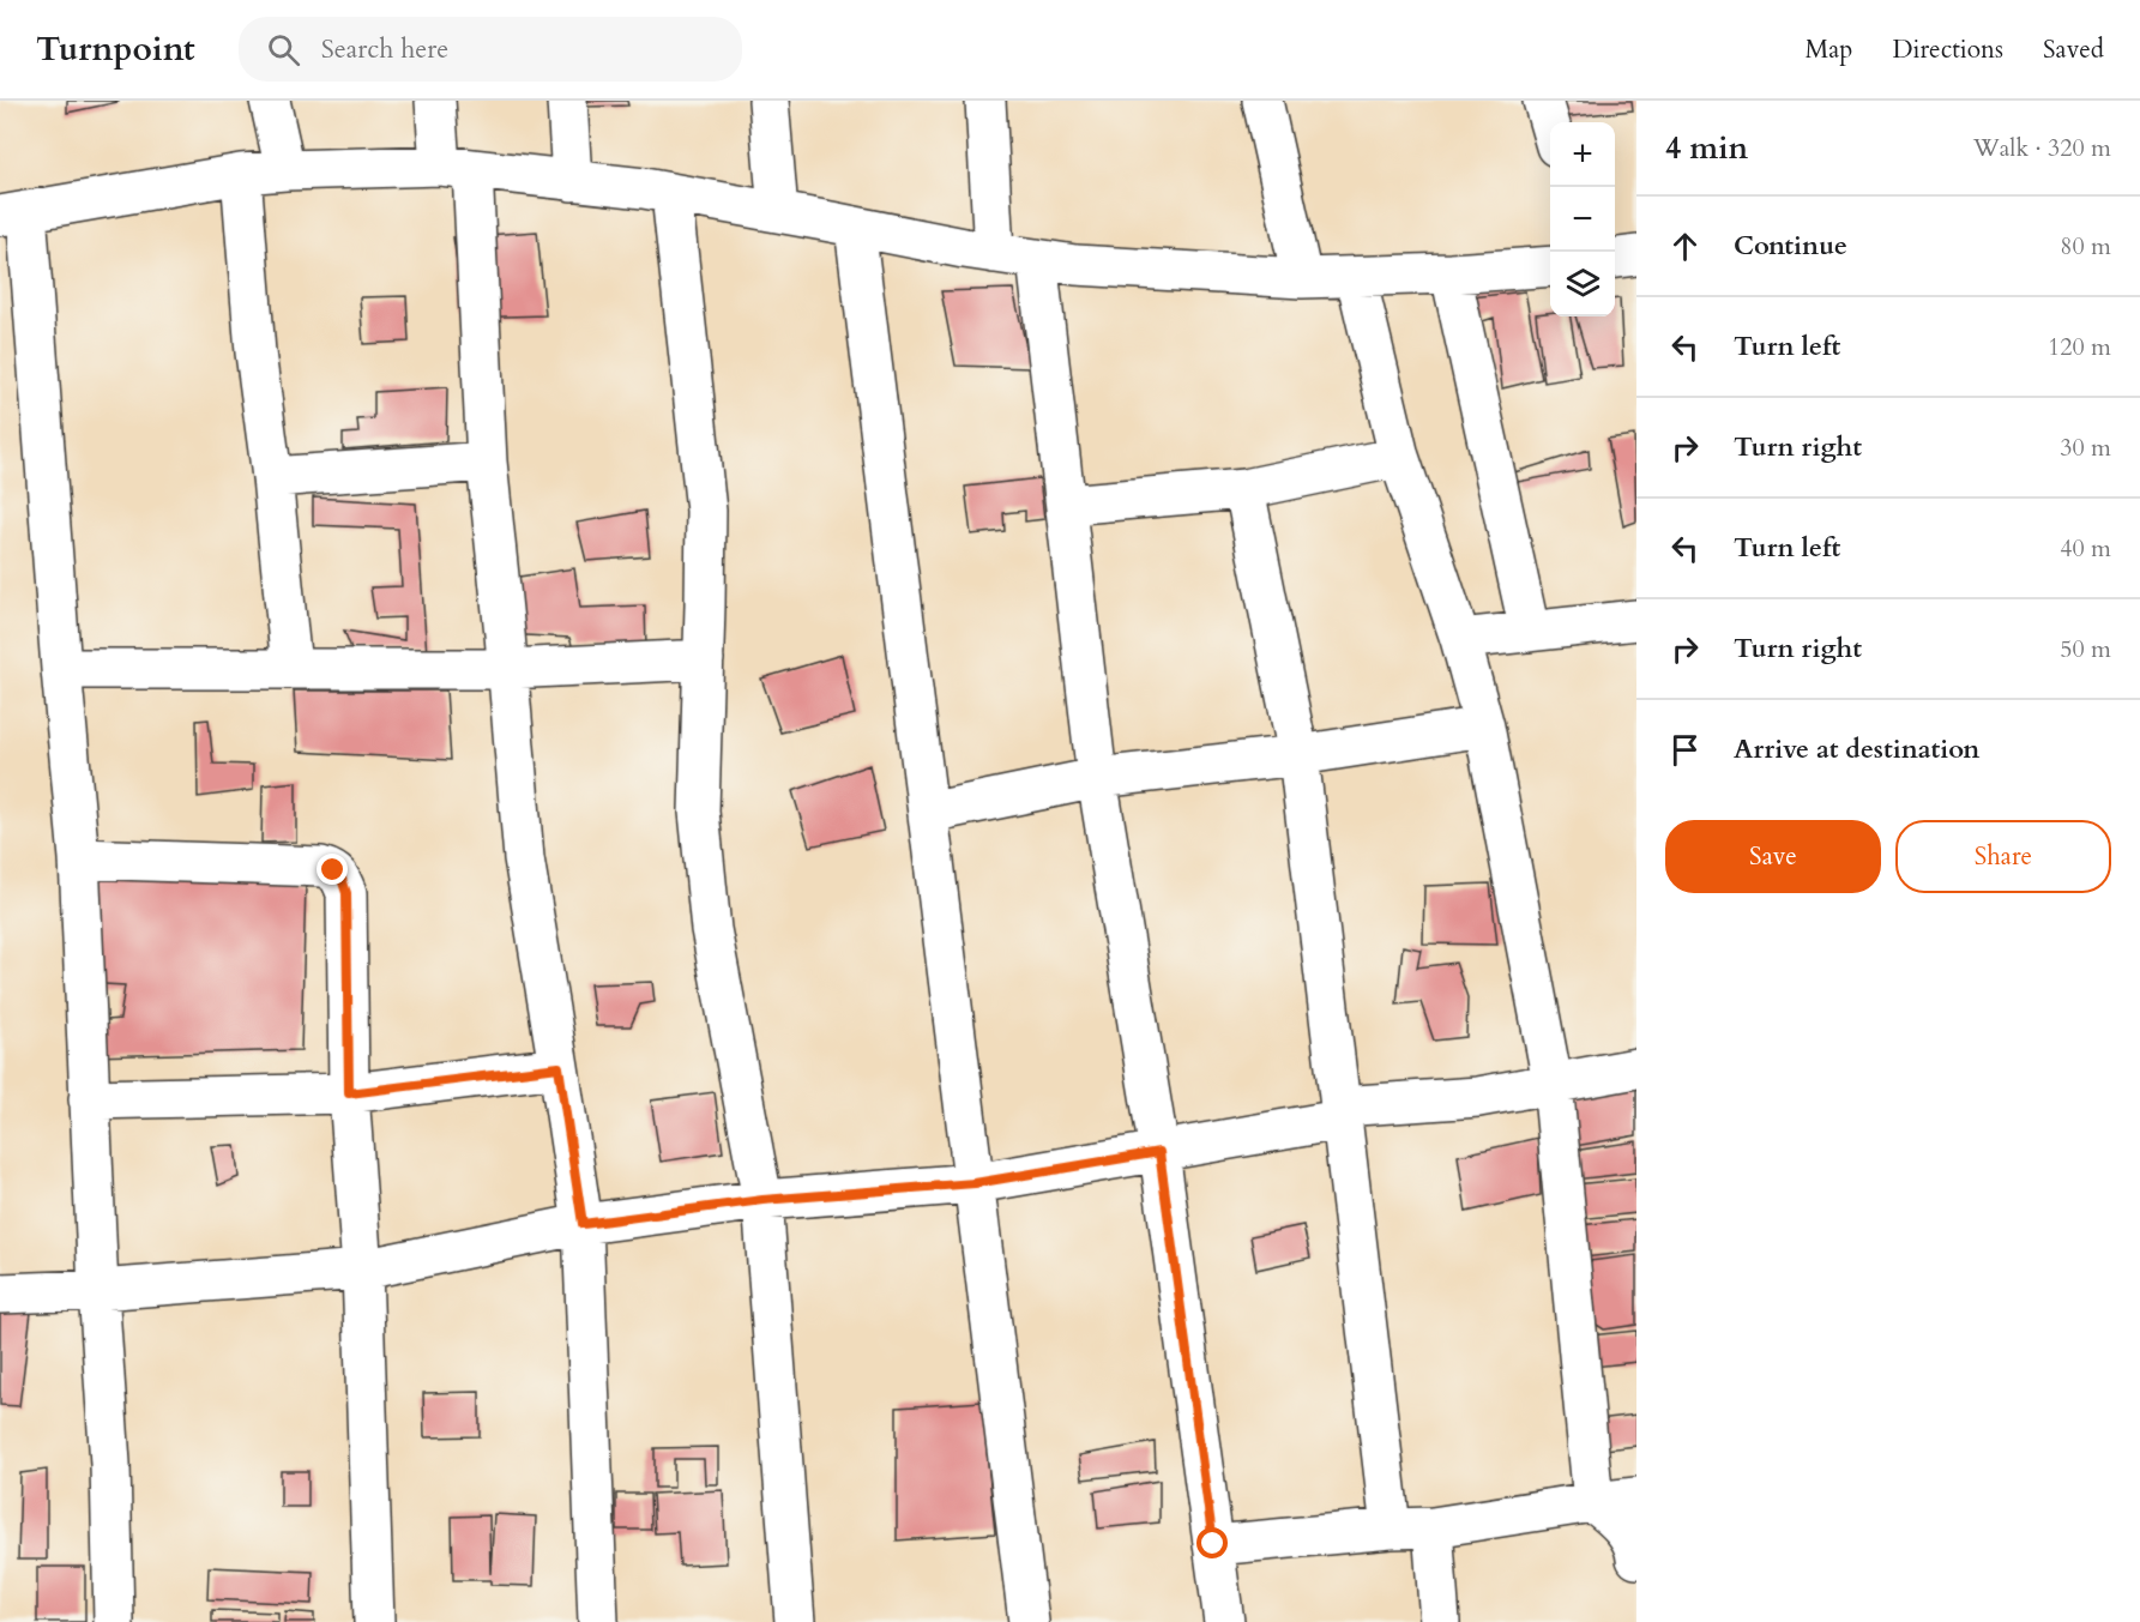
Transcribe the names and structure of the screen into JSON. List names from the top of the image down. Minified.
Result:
{"page":{"header":"Turnpoint","search":"Search here","nav":["Map","Directions","Saved"],"heading":["4 min","Walk · 320 m"],"map_buttons":["+","−"],"list":[["Continue","80 m"],["Turn left","120 m"],["Turn right","30 m"],["Turn left","40 m"],["Turn right","50 m"],"Arrive at destination"],"buttons":["Save","Share"]}}
